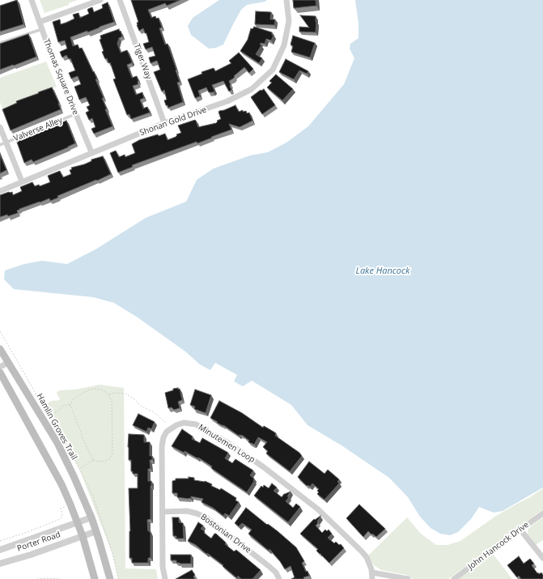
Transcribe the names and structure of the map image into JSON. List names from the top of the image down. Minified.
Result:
{"streets":{"main road":["Hamlin Groves Trail"],"street":["Tiger Way","Thomas Square Drive","Shonan Gold Drive","Minutemen Loop","Bostonian Drive","Porter Road","John Hancock Drive"],"lane":["Valverse Alley"]},"crossings":[["Tiger Way","Shonan Gold Drive"],["Thomas Square Drive","Shonan Gold Drive"],["Thomas Square Drive","Valverse Alley"],["Hamlin Groves Trail","Porter Road"],["Minutemen Loop","Bostonian Drive"]],"water":["Lake Hancock"]}
